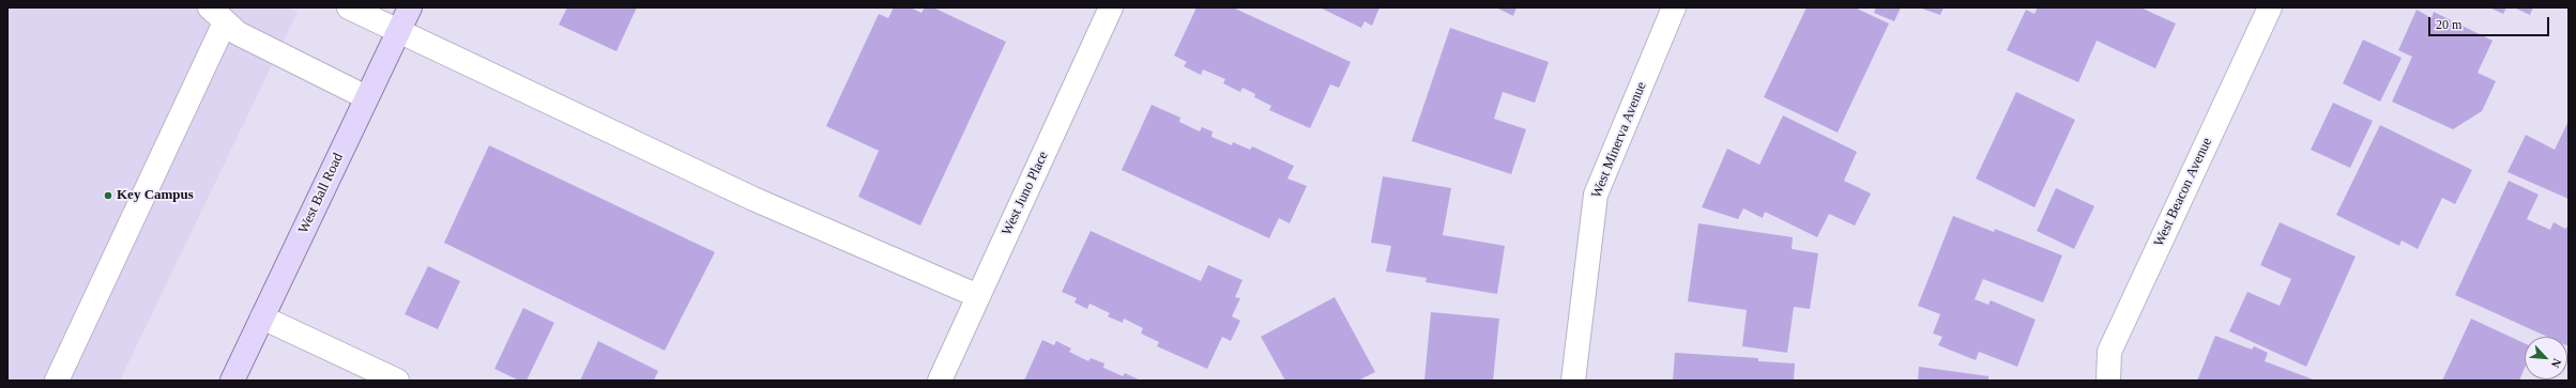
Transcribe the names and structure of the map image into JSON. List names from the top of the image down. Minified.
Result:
{"streets":{"main road":["West Ball Road"],"street":["West Minerva Avenue","West Beacon Avenue","West Juno Place"]},"places":["Key Campus"],"scale_bar":"20 m","north":"bottom right"}
